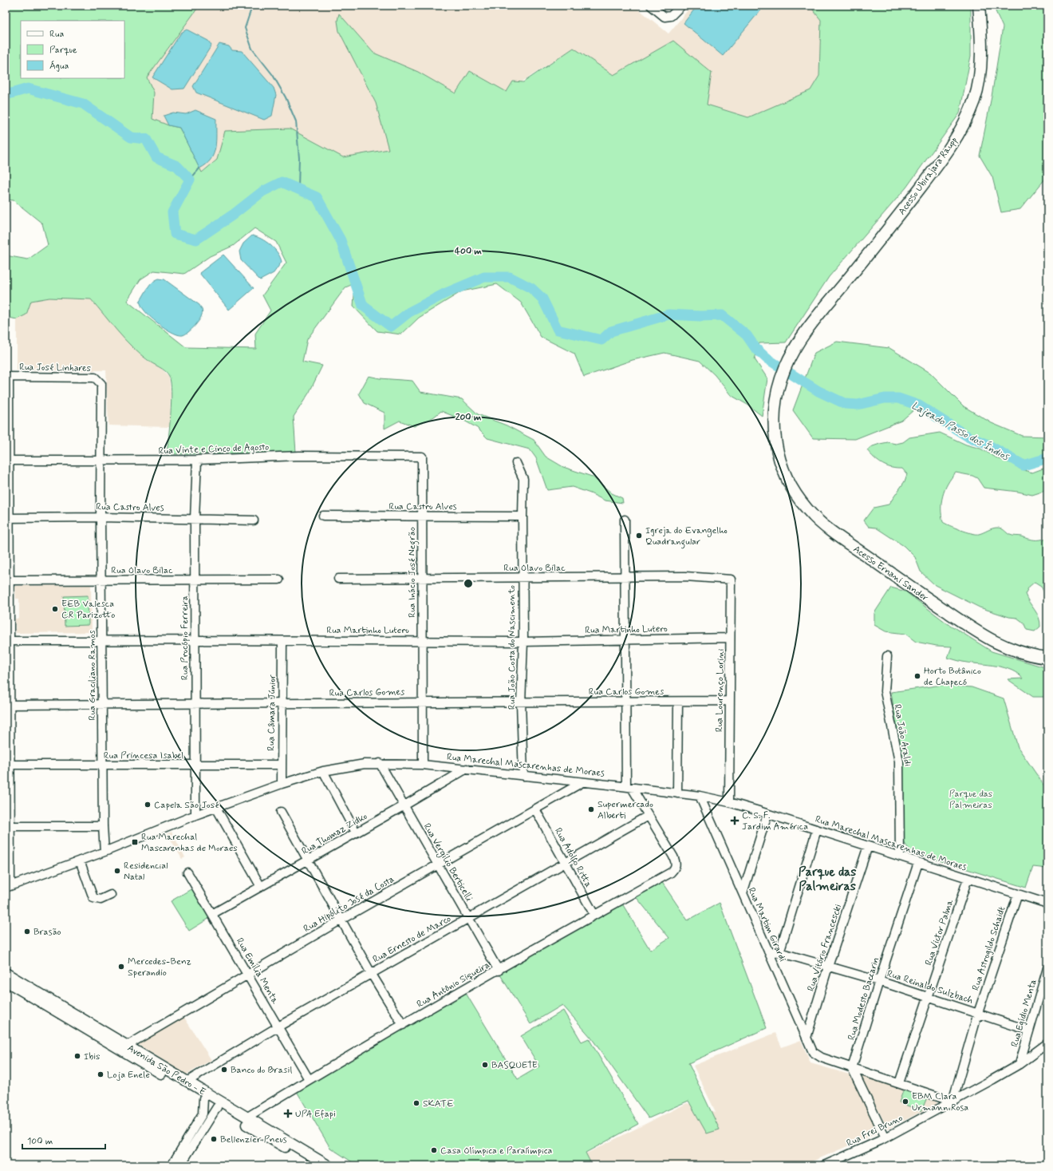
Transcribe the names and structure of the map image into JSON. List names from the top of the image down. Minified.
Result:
{"streets":{"highway":["Acesso Ubirajara Raupp","Acesso Ernani Sander"],"main road":["Avenida São Pedro - E"],"street":["Rua José Linhares","Rua Vinte e Cinco de Agosto","Rua Castro Alves","Rua Olavo Bilac","Rua Inácio José Negrão","Rua Martinho Lutero","Rua Procópio Ferreira","Rua João Costa do Nascimento","Rua Graciliano Ramos","Rua Lourenço Lorini","Rua Carlos Gomes","Rua Câmara Júnior","Rua João Araldi","Rua Princesa Isabel","Rua Marechal Mascarenhas de Moraes","Rua Thomaz Zidko","Rua Adolfo Ritta","Rua Vergílio Berticelli","Rua Hipólito José da Costa","Rua Martim Girardi","Rua Victor Palma","Rua Ernesto de Marco","Rua Vitório Francescki","Rua Astrogildo Schaidt","Rua Emília Menta","Rua Antônio Siqueira","Rua Reinaldo Sulzbach","Rua Modesto Baccarin","Rua Egídio Menta","Rua Frei Bruno"]},"crossings":[["Acesso Ubirajara Raupp","Acesso Ernani Sander"],["Rua José Linhares","Rua Graciliano Ramos"],["Rua Vinte e Cinco de Agosto","Rua Inácio José Negrão"],["Rua Vinte e Cinco de Agosto","Rua Procópio Ferreira"],["Rua Vinte e Cinco de Agosto","Rua Graciliano Ramos"],["Rua Castro Alves","Rua Inácio José Negrão"],["Rua Castro Alves","Rua Procópio Ferreira"],["Rua Castro Alves","Rua João Costa do Nascimento"],["Rua Castro Alves","Rua Graciliano Ramos"],["Rua Olavo Bilac","Rua Inácio José Negrão"],["Rua Olavo Bilac","Rua Procópio Ferreira"],["Rua Olavo Bilac","Rua João Costa do Nascimento"],["Rua Olavo Bilac","Rua Graciliano Ramos"],["Rua Olavo Bilac","Rua Lourenço Lorini"],["Rua Inácio José Negrão","Rua Martinho Lutero"],["Rua Inácio José Negrão","Rua Carlos Gomes"],["Rua Inácio José Negrão","Rua Marechal Mascarenhas de Moraes"],["Rua Martinho Lutero","Rua Procópio Ferreira"],["Rua Martinho Lutero","Rua João Costa do Nascimento"],["Rua Martinho Lutero","Rua Graciliano Ramos"],["Rua Martinho Lutero","Rua Lourenço Lorini"],["Rua Martinho Lutero","Rua Câmara Júnior"],["Rua Procópio Ferreira","Rua Carlos Gomes"],["Rua Procópio Ferreira","Rua Princesa Isabel"],["Rua Procópio Ferreira","Rua Marechal Mascarenhas de Moraes"],["Rua João Costa do Nascimento","Rua Carlos Gomes"],["Rua João Costa do Nascimento","Rua Marechal Mascarenhas de Moraes"],["Rua Graciliano Ramos","Rua Carlos Gomes"],["Rua Graciliano Ramos","Rua Princesa Isabel"],["Rua Graciliano Ramos","Rua Marechal Mascarenhas de Moraes"],["Rua Lourenço Lorini","Rua Carlos Gomes"],["Rua Lourenço Lorini","Rua Marechal Mascarenhas de Moraes"],["Rua Carlos Gomes","Rua Câmara Júnior"],["Rua Câmara Júnior","Rua Princesa Isabel"],["Rua Câmara Júnior","Rua Marechal Mascarenhas de Moraes"],["Rua João Araldi","Rua Marechal Mascarenhas de Moraes"],["Rua Marechal Mascarenhas de Moraes","Rua Thomaz Zidko"],["Rua Marechal Mascarenhas de Moraes","Rua Vergílio Berticelli"],["Rua Marechal Mascarenhas de Moraes","Rua Hipólito José da Costa"],["Rua Marechal Mascarenhas de Moraes","Rua Martim Girardi"],["Rua Marechal Mascarenhas de Moraes","Rua Victor Palma"],["Rua Marechal Mascarenhas de Moraes","Rua Vitório Francescki"],["Rua Marechal Mascarenhas de Moraes","Rua Astrogildo Schaidt"],["Rua Marechal Mascarenhas de Moraes","Rua Modesto Baccarin"],["Rua Thomaz Zidko","Rua Vergílio Berticelli"],["Rua Thomaz Zidko","Rua Emília Menta"],["Rua Adolfo Ritta","Rua Hipólito José da Costa"],["Rua Adolfo Ritta","Rua Ernesto de Marco"],["Rua Adolfo Ritta","Rua Antônio Siqueira"],["Rua Vergílio Berticelli","Rua Hipólito José da Costa"],["Rua Vergílio Berticelli","Rua Ernesto de Marco"],["Rua Vergílio Berticelli","Rua Antônio Siqueira"],["Rua Hipólito José da Costa","Rua Emília Menta"],["Rua Hipólito José da Costa","Avenida São Pedro - E"],["Rua Martim Girardi","Rua Vitório Francescki"],["Rua Martim Girardi","Rua Reinaldo Sulzbach"],["Rua Martim Girardi","Rua Modesto Baccarin"],["Rua Victor Palma","Rua Reinaldo Sulzbach"],["Rua Ernesto de Marco","Rua Emília Menta"],["Rua Ernesto de Marco","Rua Antônio Siqueira"],["Rua Ernesto de Marco","Avenida São Pedro - E"],["Rua Vitório Francescki","Rua Reinaldo Sulzbach"],["Rua Astrogildo Schaidt","Rua Reinaldo Sulzbach"],["Rua Astrogildo Schaidt","Rua Frei Bruno"],["Rua Emília Menta","Rua Antônio Siqueira"],["Rua Antônio Siqueira","Avenida São Pedro - E"],["Rua Reinaldo Sulzbach","Rua Modesto Baccarin"],["Rua Reinaldo Sulzbach","Rua Egídio Menta"],["Rua Egídio Menta","Rua Frei Bruno"]],"districts":["Parque das Palmeiras"],"water":["Lajeado Passo dos Índios"],"parks":["Parque das Palmeiras"],"places":{"other":["Igreja do Evangelho Quadrangular","EEB Valesca CR Parizotto","Horto Botânico de Chapecó","Capela São José","Supermercado Alberti","Residencial Natal","Brasão","Mercedes-Benz Sperandio","Ibis","BASQUETE","Banco do Brasil","Loja Enele","EBM Clara Urmann Rosa","SKATE","Bellenzier Pneus","Casa Olímpica e Paralímpica"],"health":["C. S. F. Jardim América","UPA Efapi"],"transit":["Rua Marechal Mascarenhas de Moraes"]},"legend":["Rua","Parque","Água"],"scale_bar":"100 m","rings":["400 m","200 m"]}
